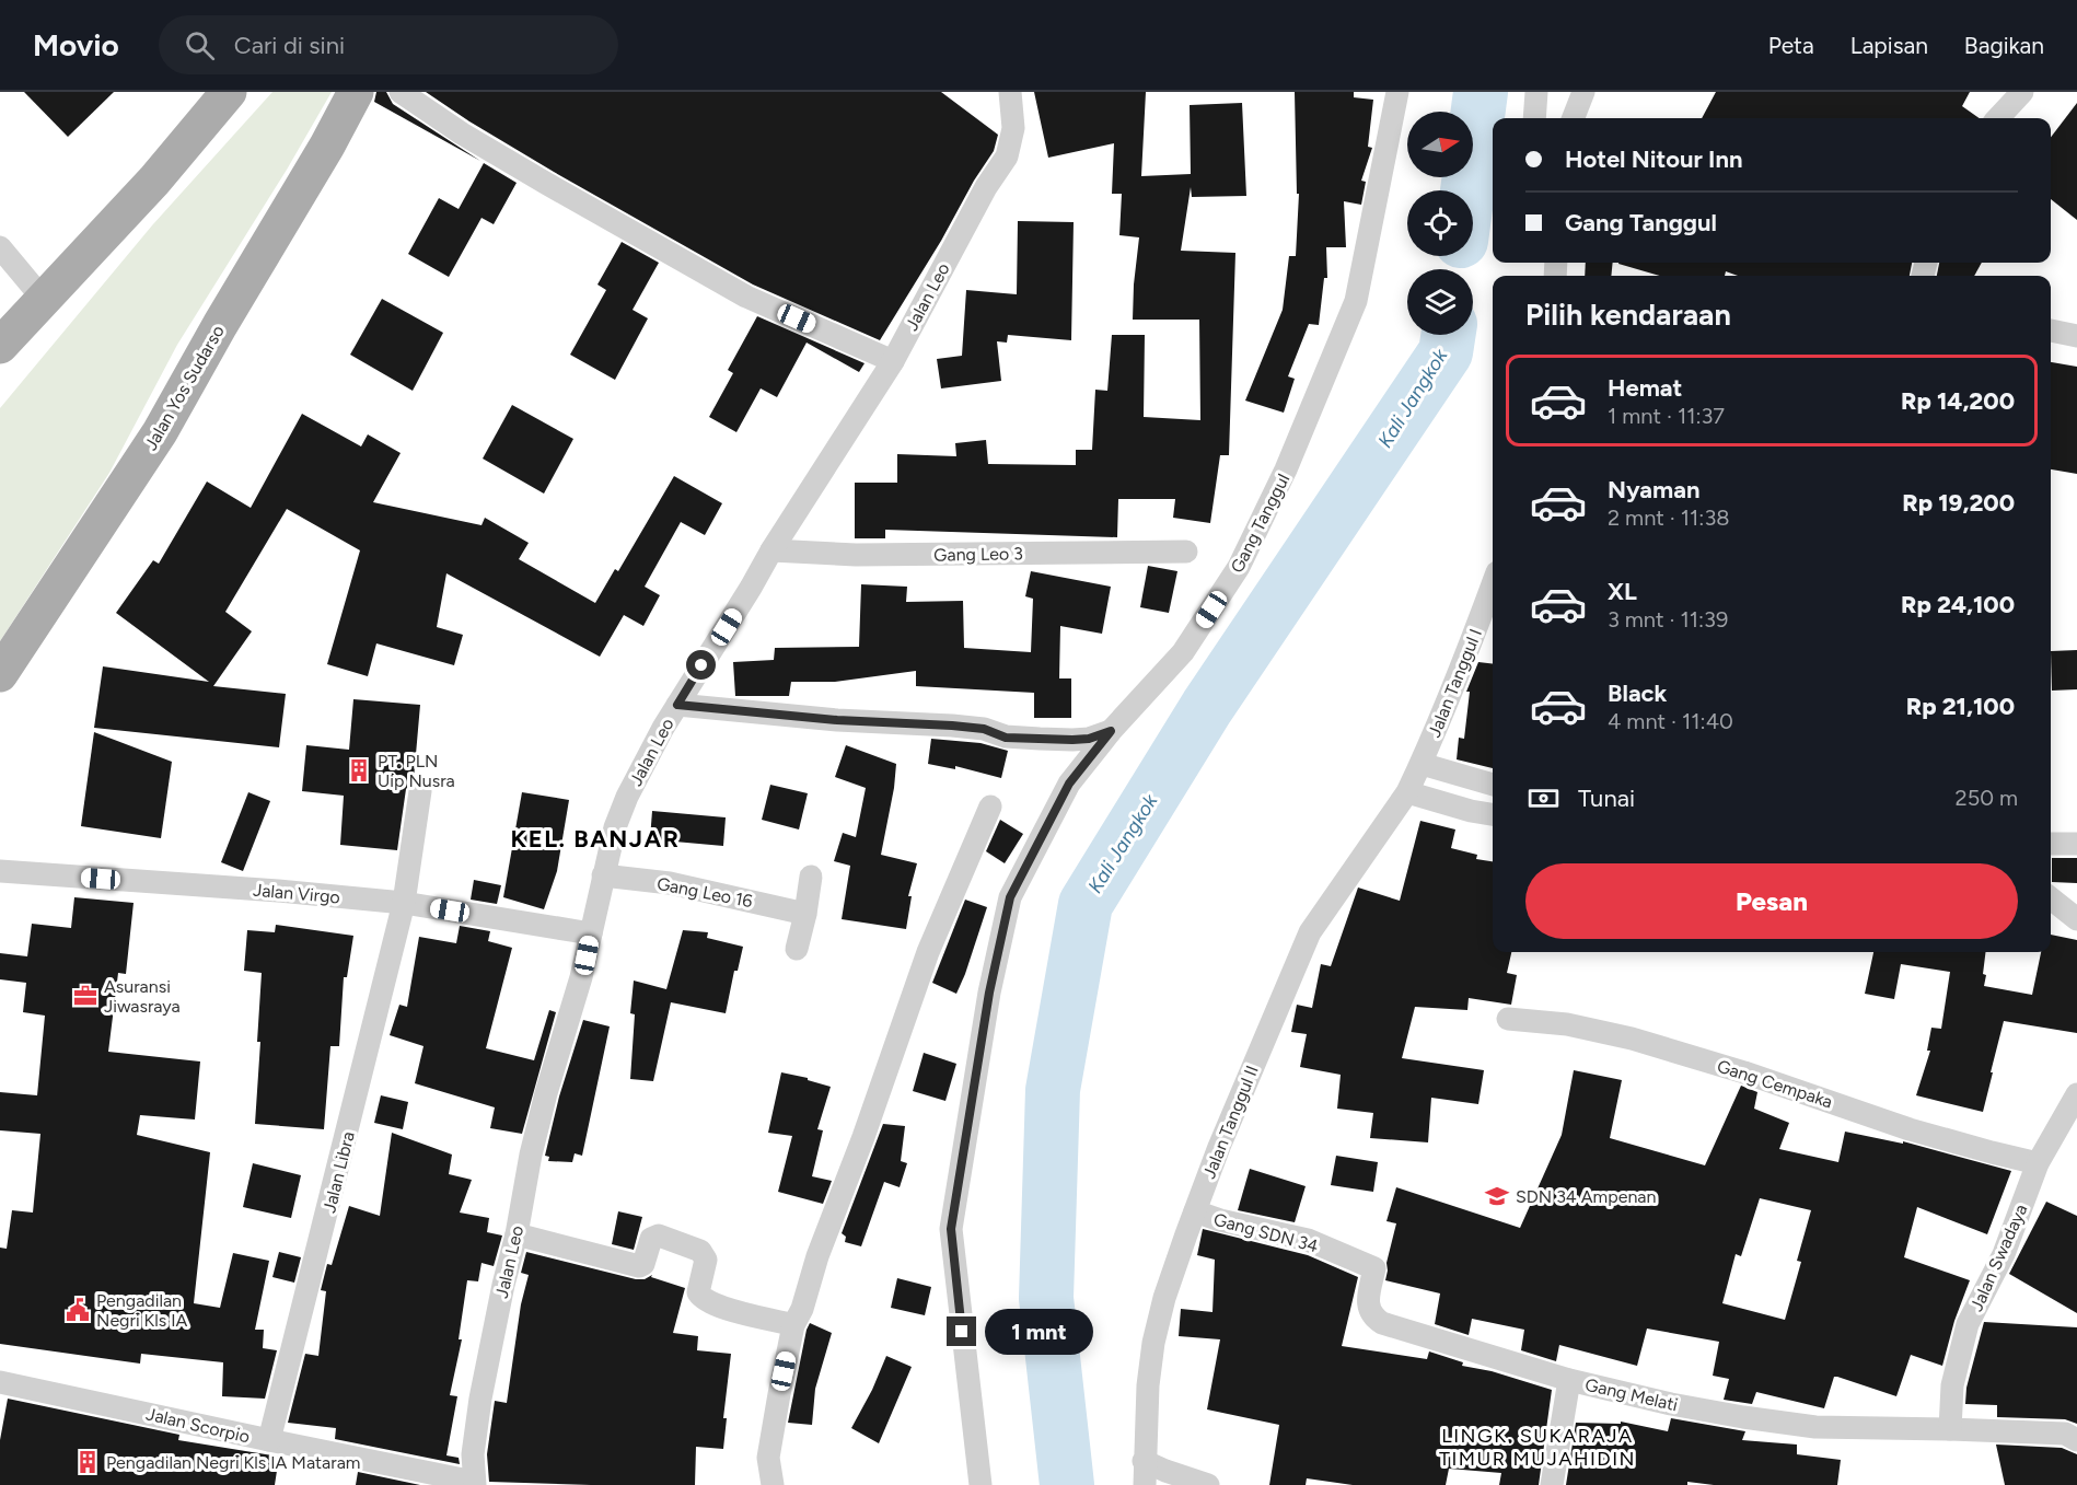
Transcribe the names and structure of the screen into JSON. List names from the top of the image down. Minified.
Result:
{"streets":{"main road":["Jalan Yos Sudarso"],"street":["Jalan Leo","Gang Tanggul","Gang Leo 3","Jalan Tanggul I","Gang Leo 16","Jalan Virgo","Gang Cempaka","Jalan Tanggul II","Jalan Libra","Gang SDN 34","Jalan Swadaya","Gang Melati","Jalan Scorpio"]},"crossings":[["Jalan Leo","Gang Leo 3"],["Jalan Leo","Gang Leo 16"],["Jalan Leo","Jalan Virgo"],["Jalan Leo","Jalan Scorpio"],["Jalan Tanggul I","Jalan Tanggul II"],["Jalan Virgo","Jalan Libra"],["Gang Cempaka","Jalan Swadaya"],["Jalan Tanggul II","Gang SDN 34"],["Jalan Libra","Jalan Scorpio"],["Gang SDN 34","Gang Melati"],["Jalan Swadaya","Gang Melati"]],"districts":["KEL. BANJAR","LINGK. SUKARAJA TIMUR MUJAHIDIN"],"water":["Kali Jangkok"],"places":{"building":["PT. PLN Uip Nusra","Pengadilan Negri Kls IA Mataram"],"office":["Asuransi Jiwasraya"],"school or university":["SDN 34 Ampenan"],"public building":["Pengadilan Negri Kls IA"]},"north":"right","page":{"header":"Movio","search":"Cari di sini","nav":["Peta","Lapisan","Bagikan"],"banner":["Hotel Nitour Inn","Gang Tanggul"],"heading":"Pilih kendaraan","list":[{"name":"Hemat","note":"1 mnt · 11:37","value":"Rp 14,200"},{"name":"Nyaman","note":"2 mnt · 11:38","value":"Rp 19,200"},{"name":"XL","note":"3 mnt · 11:39","value":"Rp 24,100"},{"name":"Black","note":"4 mnt · 11:40","value":"Rp 21,100"}],"pay":["Tunai","250 m"],"buttons":"Pesan","bubble":"1 mnt"}}
